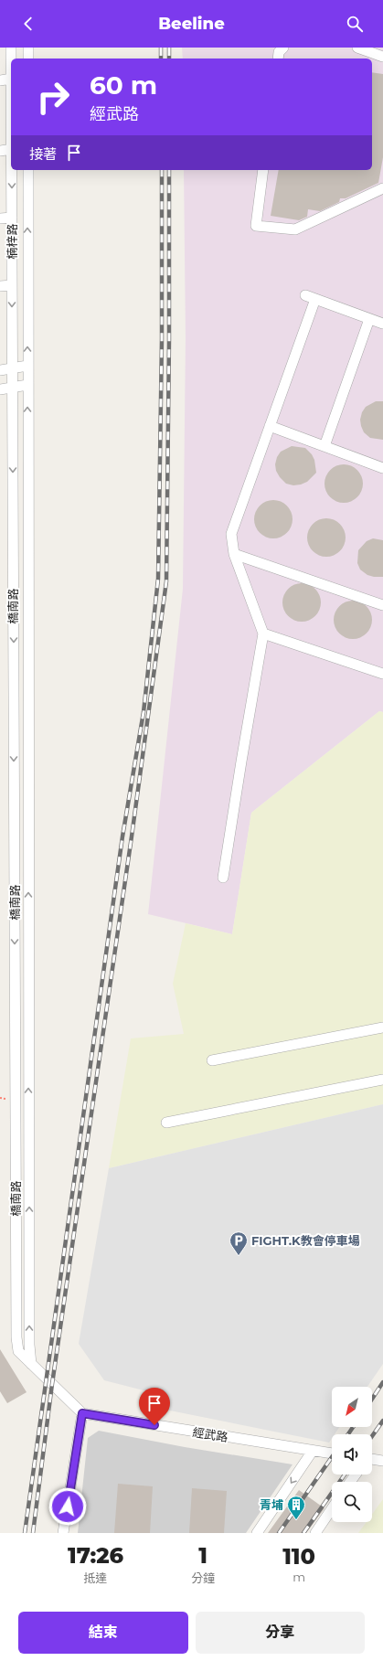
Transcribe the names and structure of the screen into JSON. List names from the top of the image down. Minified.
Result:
{"streets":{"street":["楠梓路","橋南路","經武路"]},"crossings":[["楠梓路","橋南路"],["橋南路","經武路"]],"places":{"parking":["FIGHT.K教會停車場"],"building":["青埔"]},"north":"bottom left","page":{"header":"Beeline","turn":["60 m","經武路"],"then":"接著","eta":["17:26","抵達","1","分鐘","110","m"],"buttons":["結束","分享"]}}
